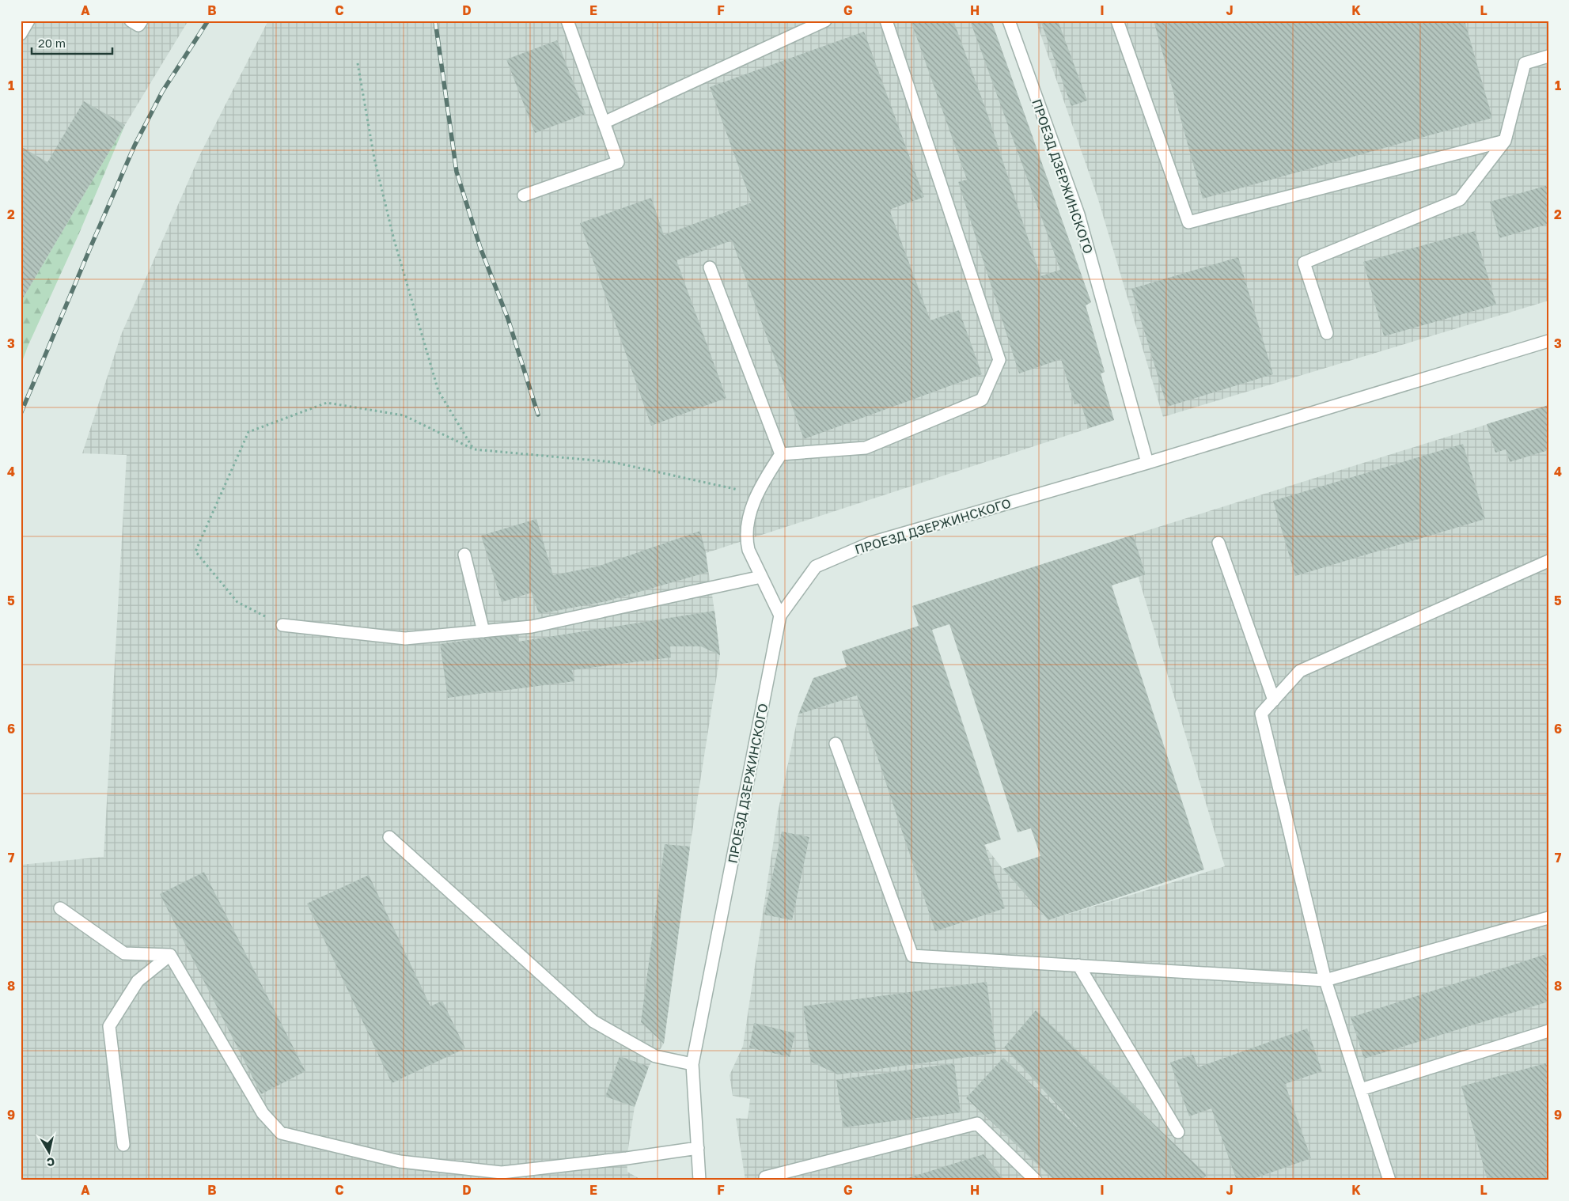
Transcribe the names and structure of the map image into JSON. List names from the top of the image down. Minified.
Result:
{"streets":{"street":["ПРОЕЗД ДЗЕРЖИНСКОГО"]},"scale_bar":"20 m","north":"bottom","grid":{"columns":["A","B","C","D","E","F","G","H","I","J","K","L"],"rows":["1","2","3","4","5","6","7","8","9"]}}
